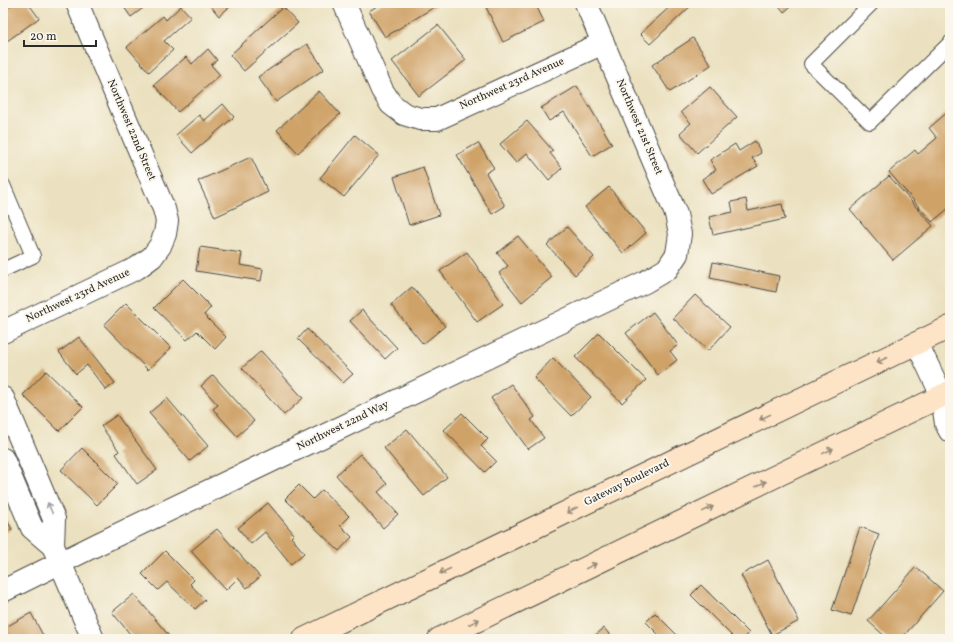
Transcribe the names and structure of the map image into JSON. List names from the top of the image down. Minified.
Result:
{"streets":{"main road":["Gateway Boulevard"],"street":["Northwest 23rd Avenue","Northwest 21st Street","Northwest 22nd Street","Northwest 22nd Way"]},"crossings":[["Northwest 23rd Avenue","Northwest 21st Street"],["Northwest 23rd Avenue","Northwest 22nd Street"],["Northwest 21st Street","Northwest 22nd Way"]],"scale_bar":"20 m"}
